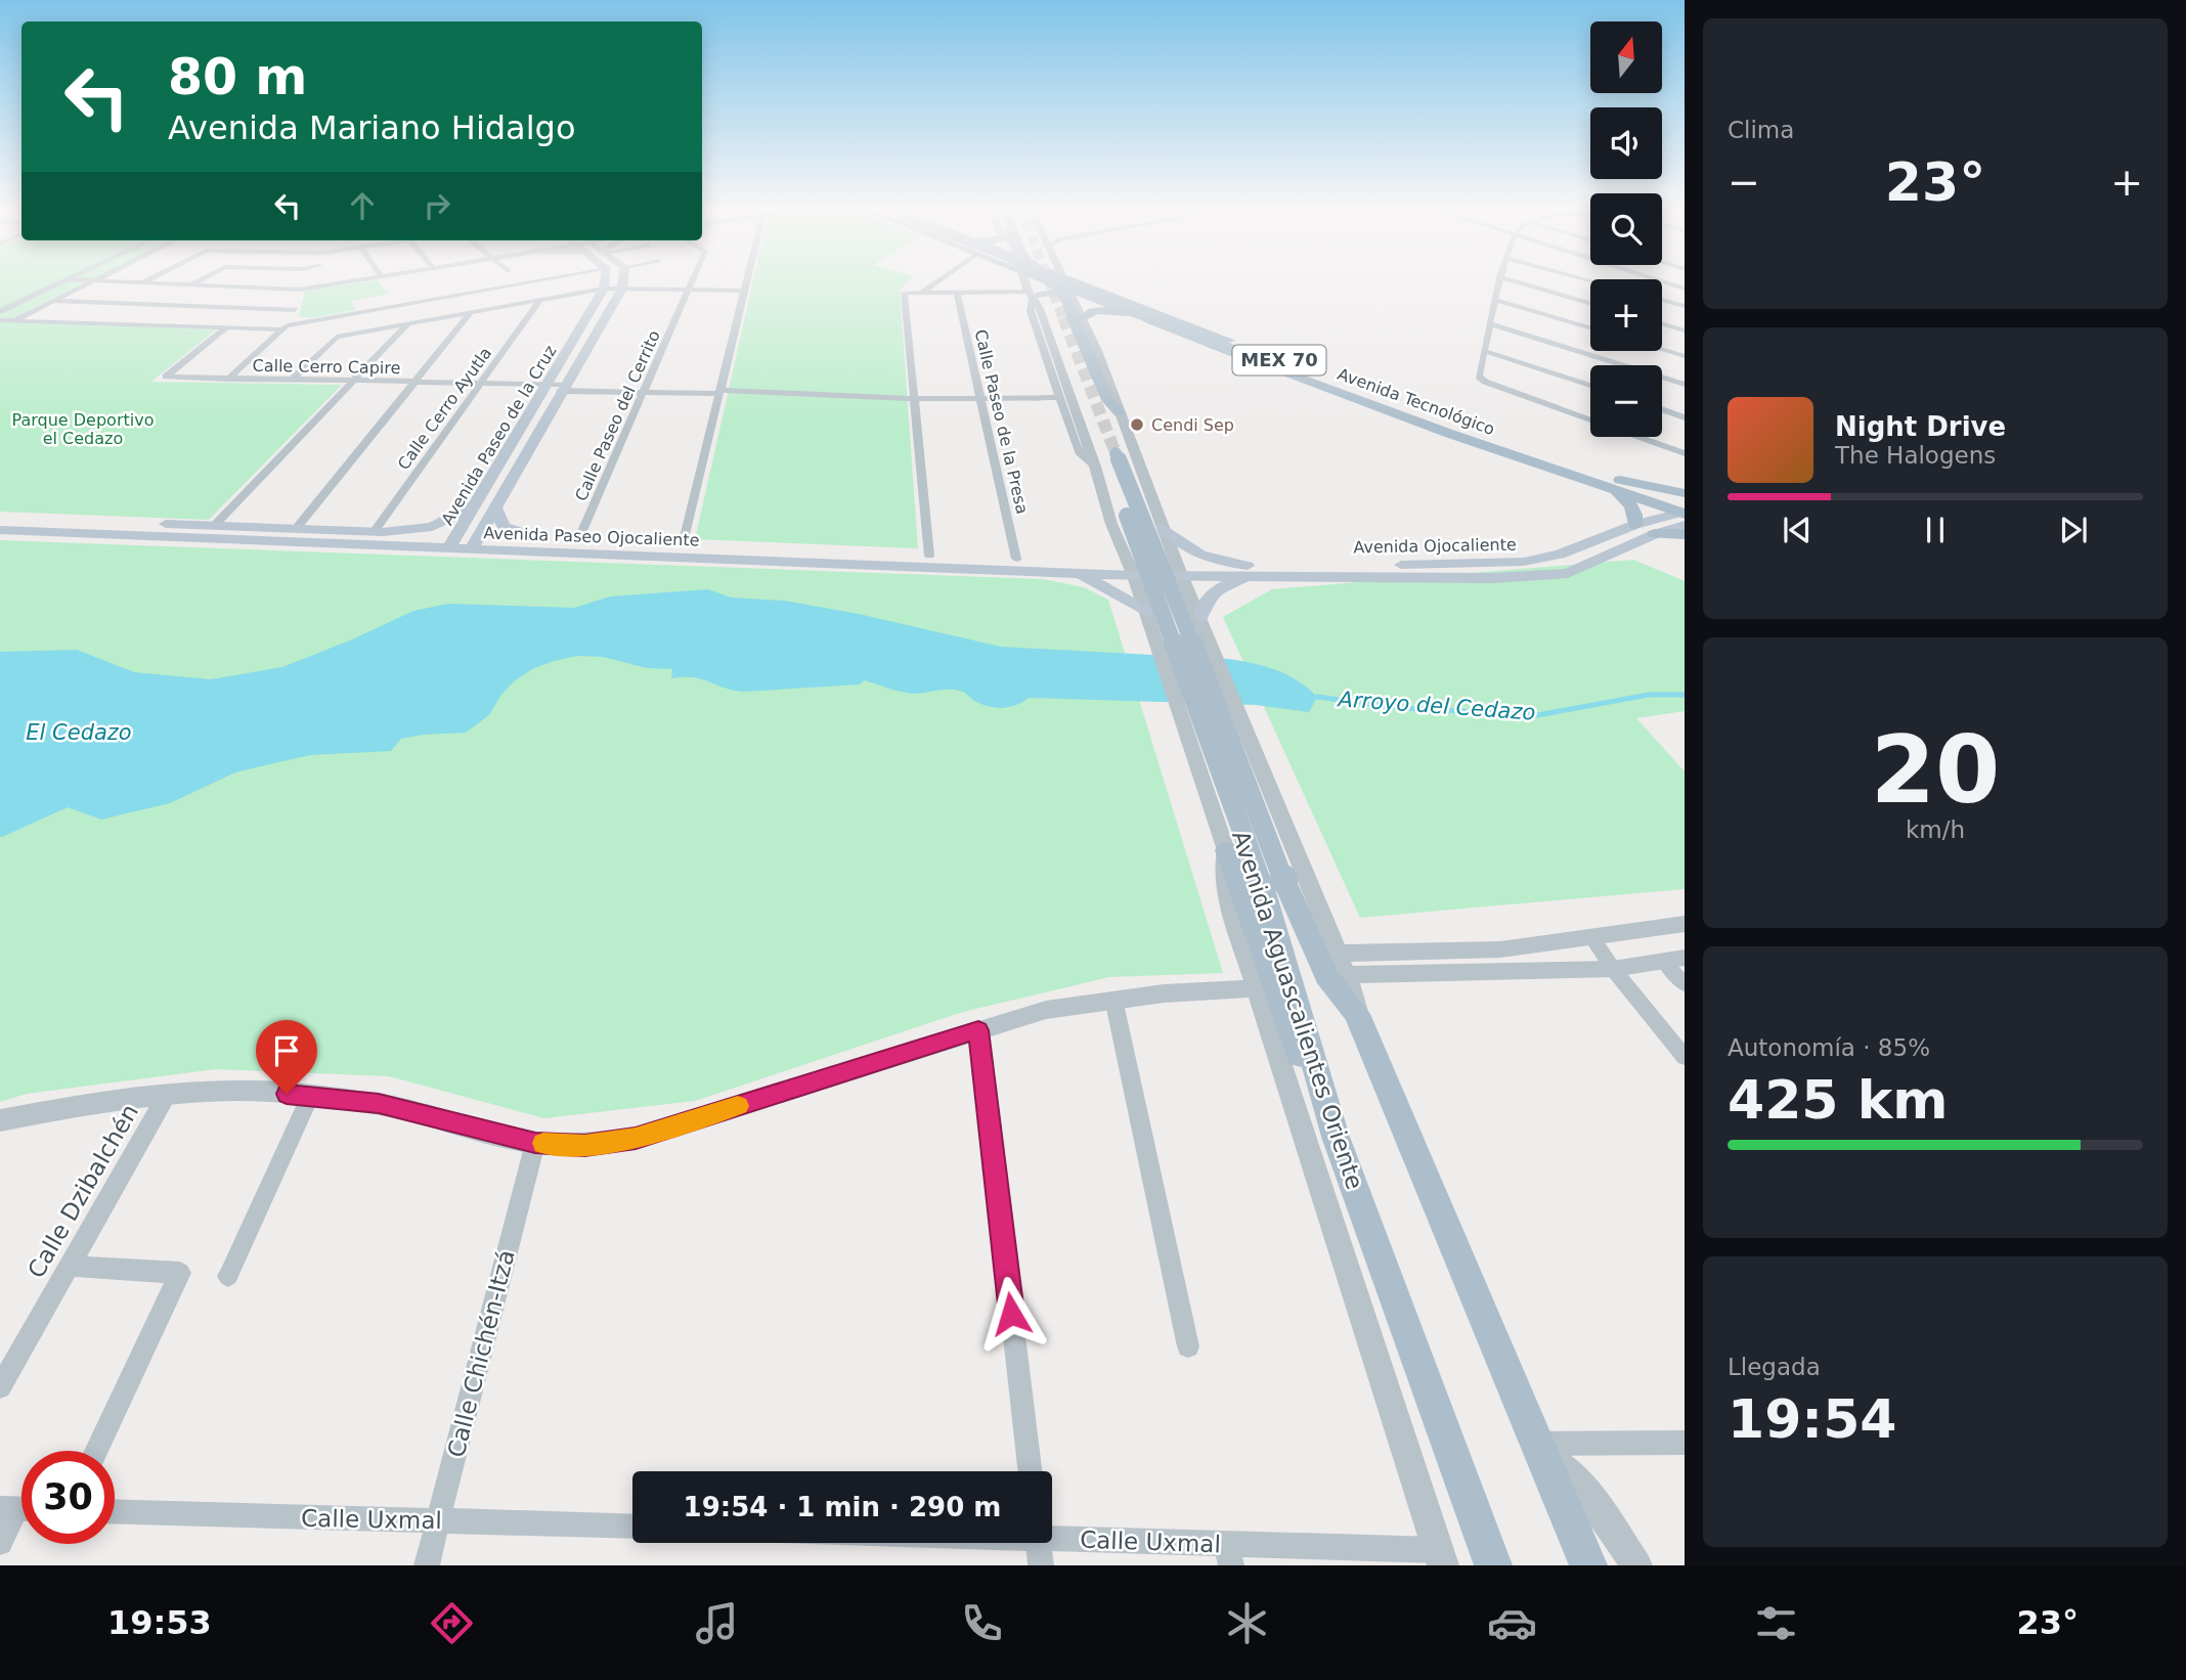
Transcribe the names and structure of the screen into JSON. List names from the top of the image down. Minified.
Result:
{"streets":{"main road":["MEX 70","Avenida Tecnológico","Avenida Paseo de la Cruz","Avenida Paseo Ojocaliente","Avenida Ojocaliente","Avenida Aguascalientes Oriente"],"street":["Calle Cerro Capire","Calle Cerro Ayutla","Calle Paseo del Cerrito","Calle Paseo de la Presa","Calle Dzibalchén","Calle Chichén-Itzá","Calle Uxmal"]},"crossings":[["Calle Cerro Capire","Calle Cerro Ayutla"],["Calle Cerro Capire","Calle Paseo del Cerrito"],["Calle Cerro Capire","Calle Paseo de la Presa"],["Calle Cerro Capire","Avenida Paseo de la Cruz"],["Calle Cerro Capire","Avenida Aguascalientes Oriente"],["Avenida Tecnológico","Avenida Ojocaliente"],["Avenida Tecnológico","Avenida Aguascalientes Oriente"],["Calle Cerro Ayutla","Avenida Paseo Ojocaliente"],["Calle Paseo del Cerrito","Avenida Paseo Ojocaliente"],["Calle Paseo de la Presa","Avenida Paseo Ojocaliente"],["Avenida Paseo de la Cruz","Avenida Paseo Ojocaliente"],["Avenida Paseo Ojocaliente","Avenida Ojocaliente"],["Avenida Paseo Ojocaliente","Avenida Aguascalientes Oriente"],["Avenida Ojocaliente","Avenida Aguascalientes Oriente"],["Avenida Aguascalientes Oriente","Calle Uxmal"],["Calle Chichén-Itzá","Calle Uxmal"]],"water":["Arroyo del Cedazo","El Cedazo"],"parks":["Parque Deportivo el Cedazo"],"places":["Cendi Sep"],"north":"top","page":{"tile":["Clima",["20","km/h"],["Autonomía · 85%","425 km"],["Llegada","19:54"]],"map_buttons":["+","−"],"turn":["80 m","Avenida Mariano Hidalgo"],"heat":["−","23°","+"],"song":["Night Drive","The Halogens"],"limit":"30","trip":"19:54 · 1 min · 290 m","tabs":["19:53","23°"]}}
